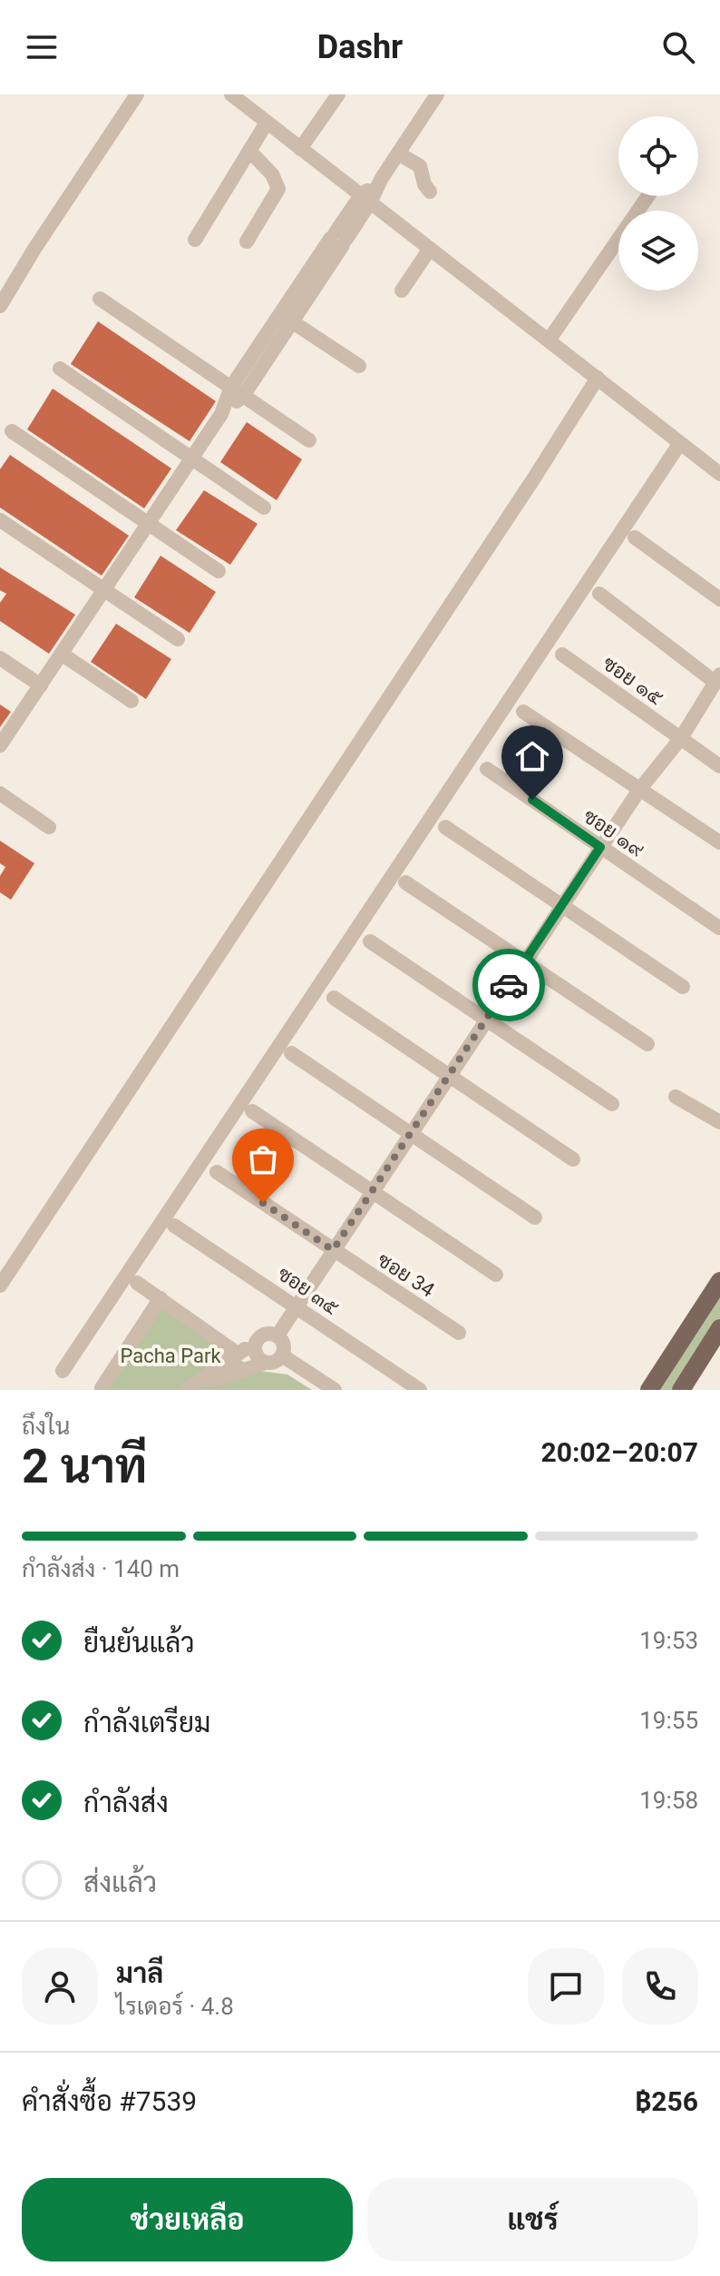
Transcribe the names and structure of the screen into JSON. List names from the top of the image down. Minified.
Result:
{"streets":{"street":["ซอย ๑๕","ซอย ๑๙","ซอย 34","ซอย ๓๕"]},"parks":["Pacha Park"],"page":{"header":"Dashr","heading":["2 นาที","ถึงใน","20:02–20:07"],"panel":["มาลี","ไรเดอร์ · 4.8","คำสั่งซื้อ #7539","฿256"],"bar":"กำลังส่ง · 140 m","list":[["ยืนยันแล้ว","19:53"],["กำลังเตรียม","19:55"],["กำลังส่ง","19:58"],"ส่งแล้ว"],"buttons":["ช่วยเหลือ","แชร์"]}}
